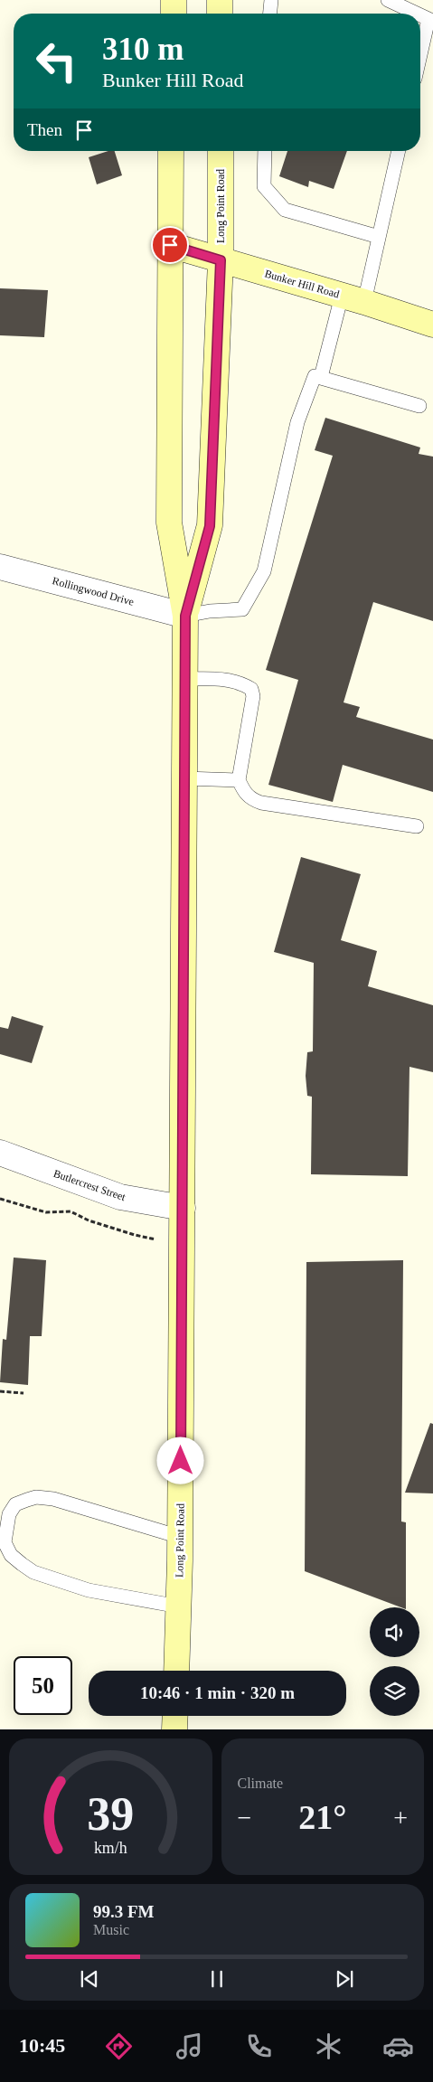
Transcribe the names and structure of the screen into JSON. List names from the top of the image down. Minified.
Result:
{"streets":{"main road":["Long Point Road","Bunker Hill Road"],"street":["Rollingwood Drive","Butlercrest Street"]},"crossings":[["Long Point Road","Bunker Hill Road"],["Long Point Road","Rollingwood Drive"],["Long Point Road","Butlercrest Street"]],"page":{"turn":["310 m","Bunker Hill Road"],"then":"Then","limit":"50","trip":"10:46 · 1 min · 320 m","tile":"Climate","heat":["−","21°","+"],"song":["99.3 FM","Music"],"tabs":"10:45","gauge":["39","km/h"]}}
